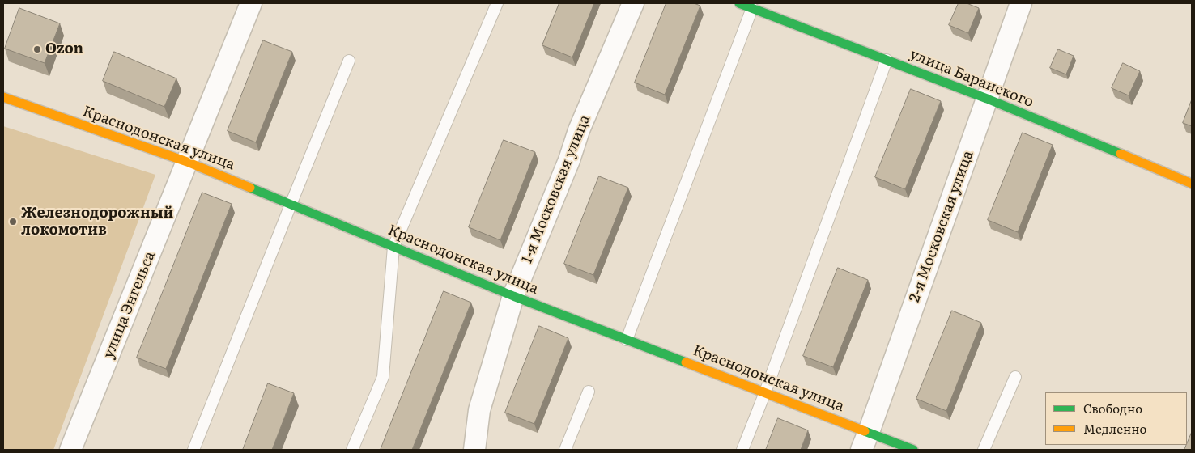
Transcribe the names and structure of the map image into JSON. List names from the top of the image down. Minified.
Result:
{"streets":{"street":["улица Баранского","Краснодонская улица","1-я Московская улица","2-я Московская улица","улица Энгельса"]},"crossings":[["улица Баранского","2-я Московская улица"],["Краснодонская улица","1-я Московская улица"],["Краснодонская улица","2-я Московская улица"],["Краснодонская улица","улица Энгельса"]],"places":["Ozon","Железнодорожный локомотив"],"legend":["Свободно","Медленно"]}
